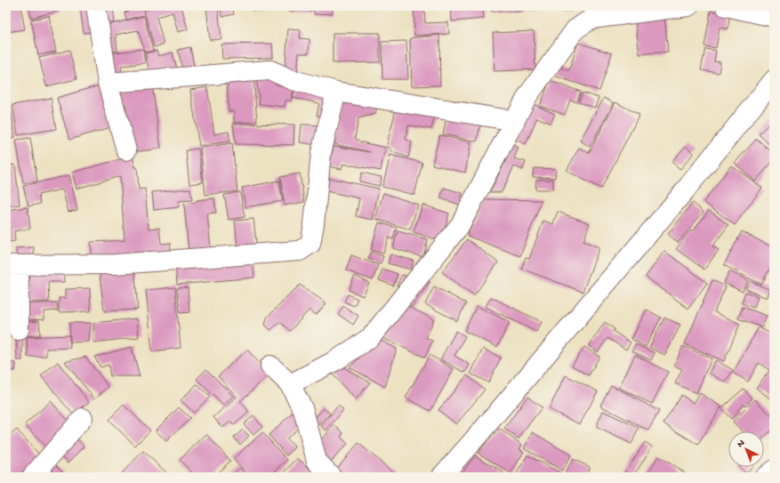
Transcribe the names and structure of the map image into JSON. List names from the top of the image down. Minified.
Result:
{"north":"top left"}
